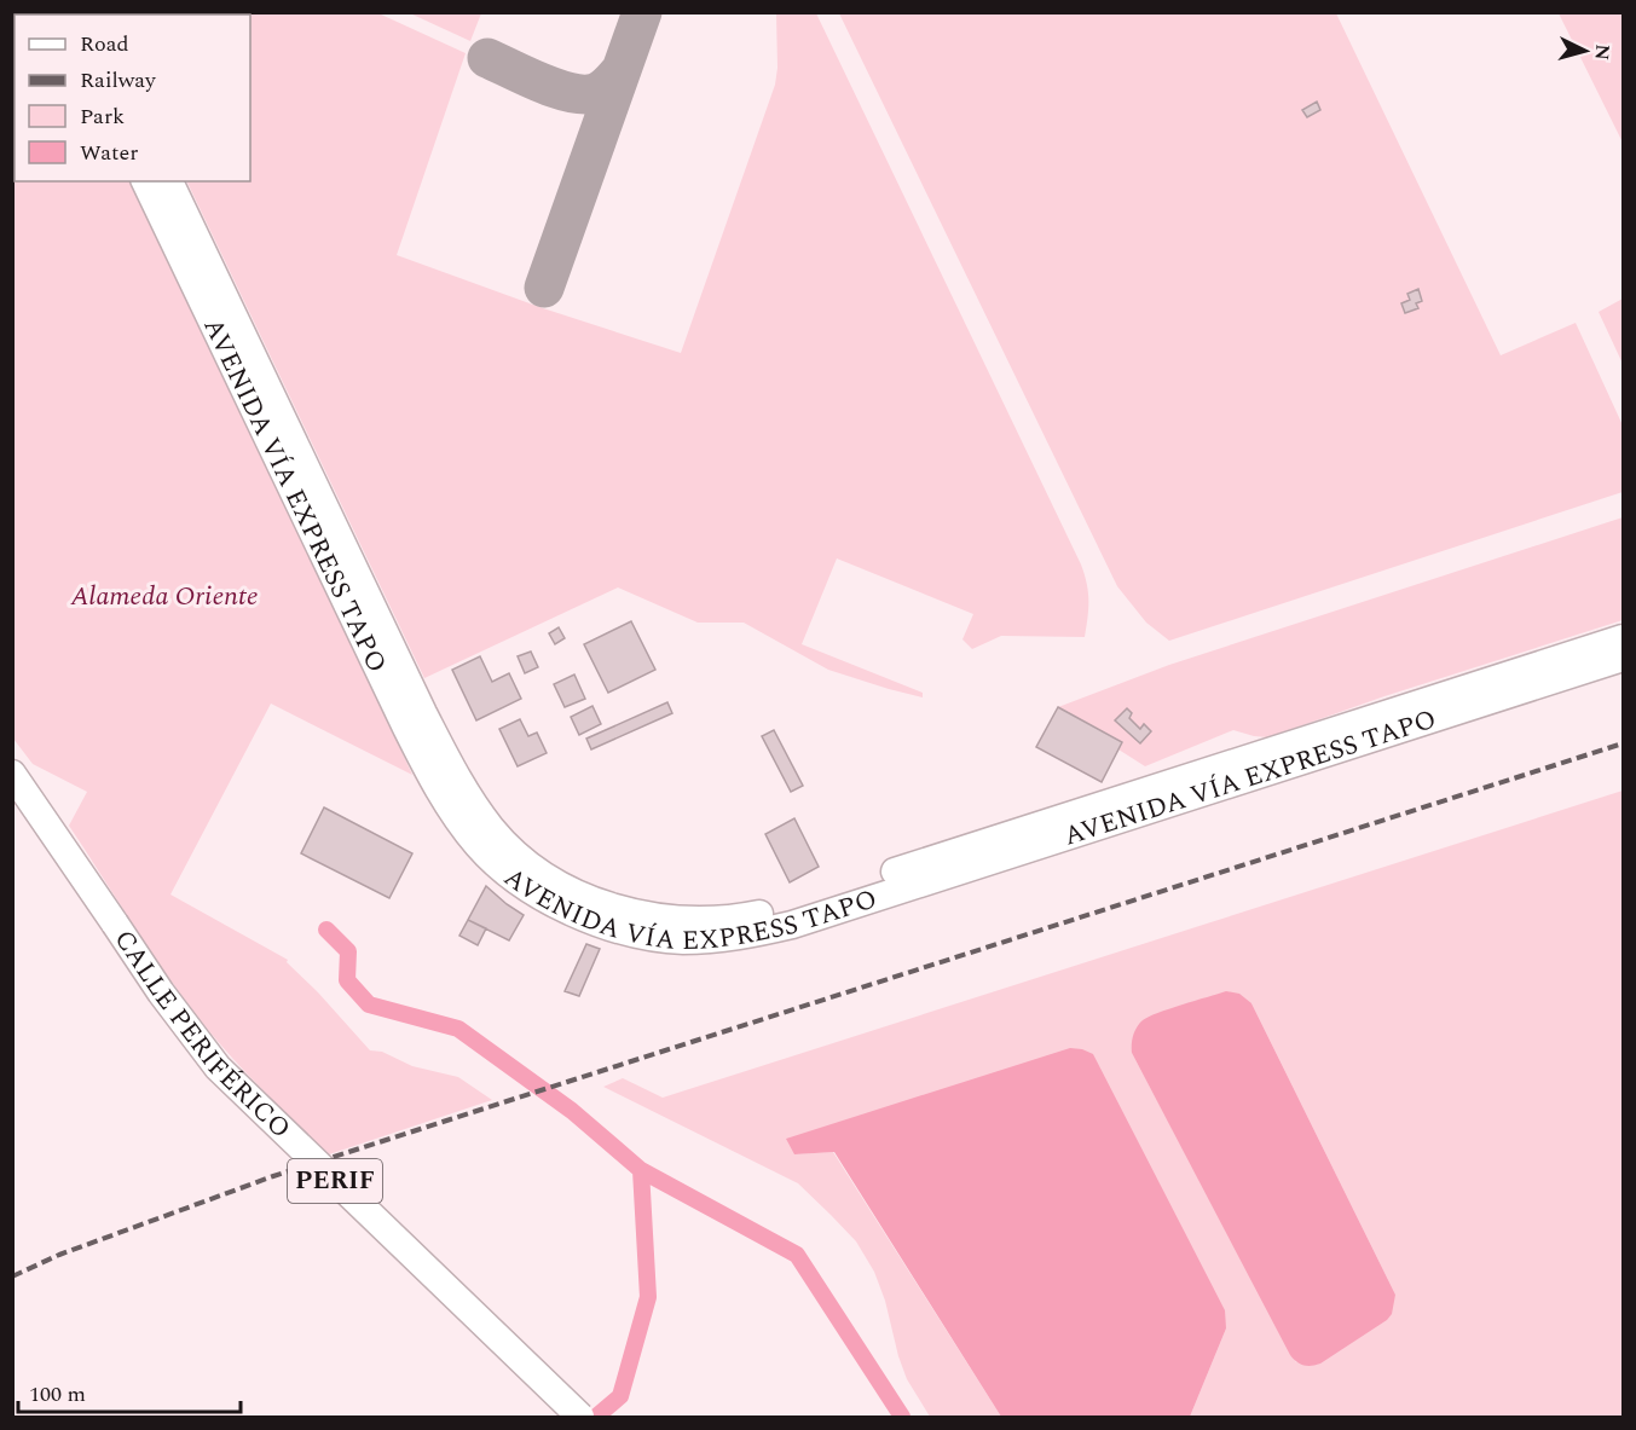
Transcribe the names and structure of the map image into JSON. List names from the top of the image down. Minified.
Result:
{"streets":{"main road":["AVENIDA VÍA EXPRESS TAPO","CALLE PERIFÉRICO","PERIF"]},"parks":["Alameda Oriente"],"legend":["Road","Railway","Park","Water"],"scale_bar":"100 m","north":"right"}
